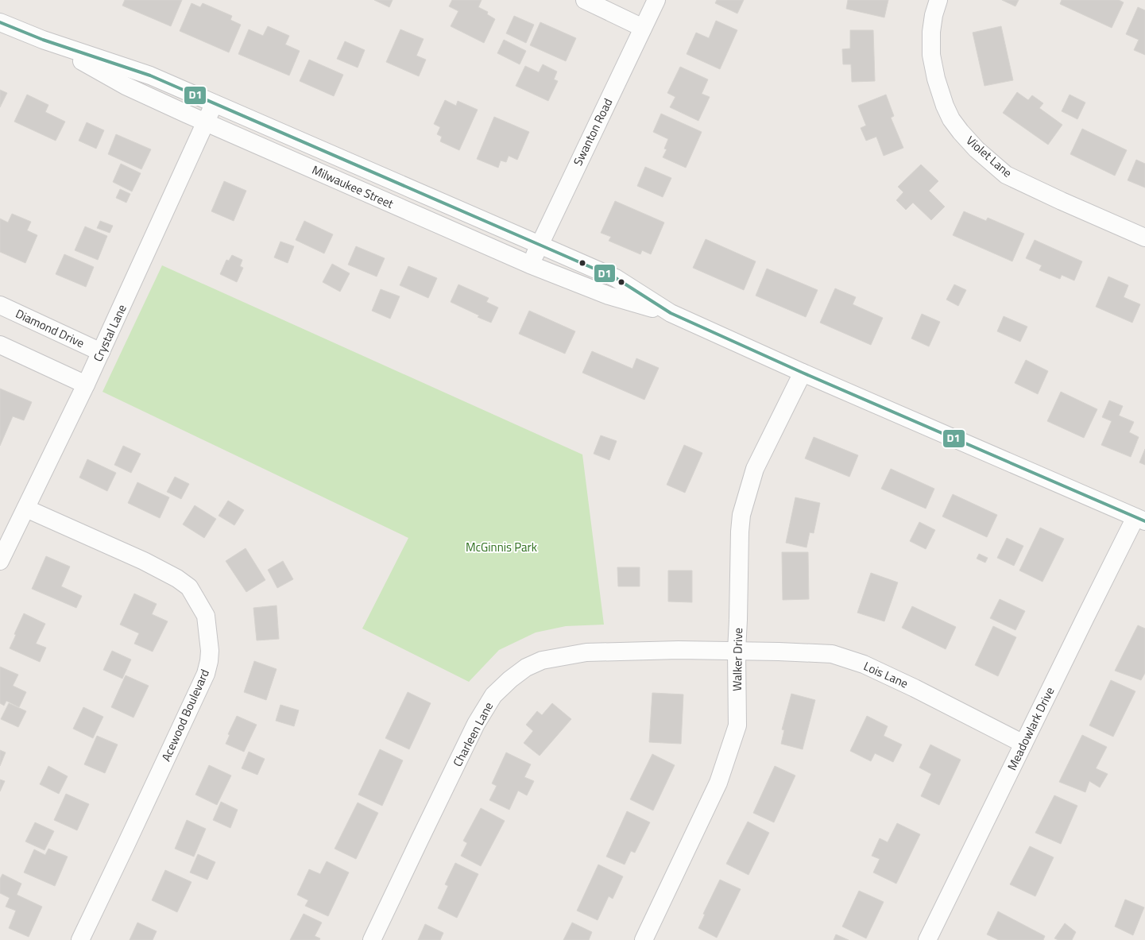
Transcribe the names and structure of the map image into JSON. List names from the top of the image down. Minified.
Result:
{"streets":{"street":["Swanton Road","Violet Lane","Milwaukee Street","Diamond Drive","Crystal Lane","Walker Drive","Lois Lane","Acewood Boulevard","Meadowlark Drive","Charleen Lane"]},"crossings":[["Swanton Road","Milwaukee Street"],["Milwaukee Street","Crystal Lane"],["Milwaukee Street","Walker Drive"],["Milwaukee Street","Meadowlark Drive"],["Diamond Drive","Crystal Lane"],["Crystal Lane","Acewood Boulevard"],["Walker Drive","Lois Lane"],["Walker Drive","Charleen Lane"],["Lois Lane","Meadowlark Drive"],["Lois Lane","Charleen Lane"]],"parks":["McGinnis Park"],"lines":["transit line D1"]}
